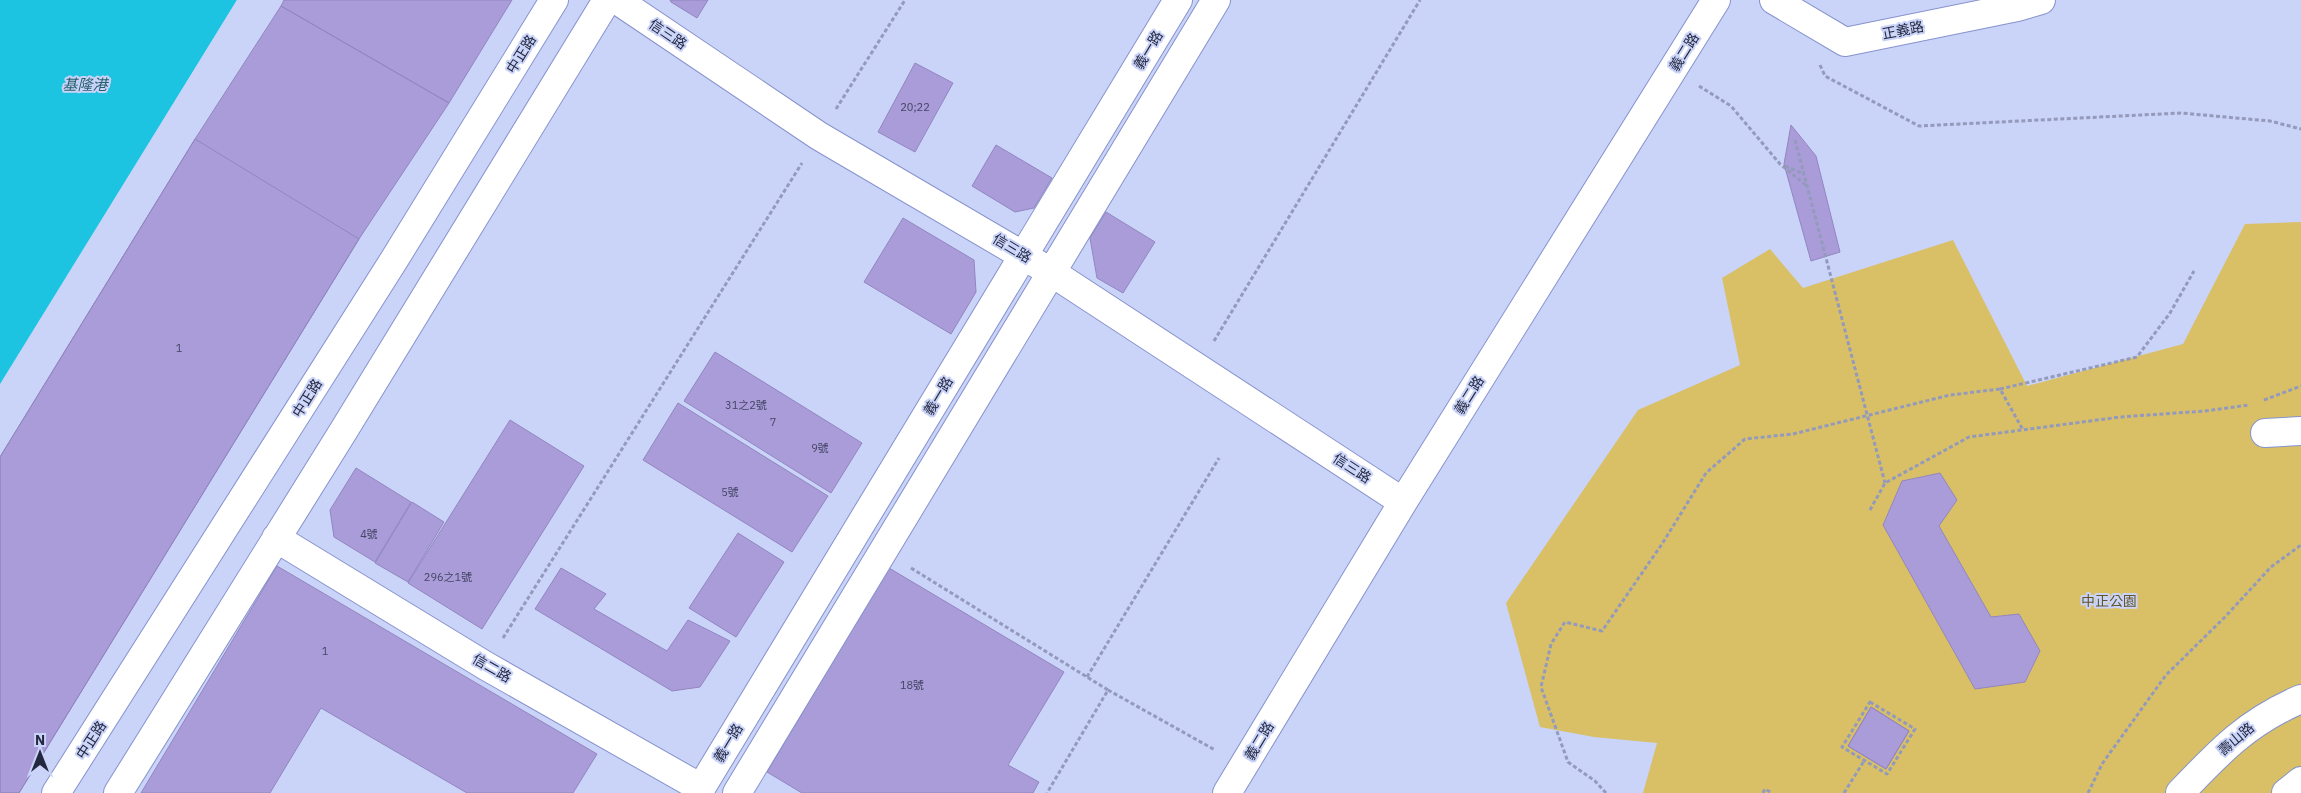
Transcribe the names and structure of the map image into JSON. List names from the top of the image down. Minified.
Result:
{"streets":{"street":["正義路","信三路","義一路","義二路","中正路","信二路","壽山路"]},"crossings":[["信三路","義一路"],["信三路","義二路"],["義一路","信二路"]],"water":["基隆港"],"parks":["中正公園"],"house_numbers":["20;22","1","31之2號","7","9號","5號","4號","296之1號","1","18號"],"north":"top"}
